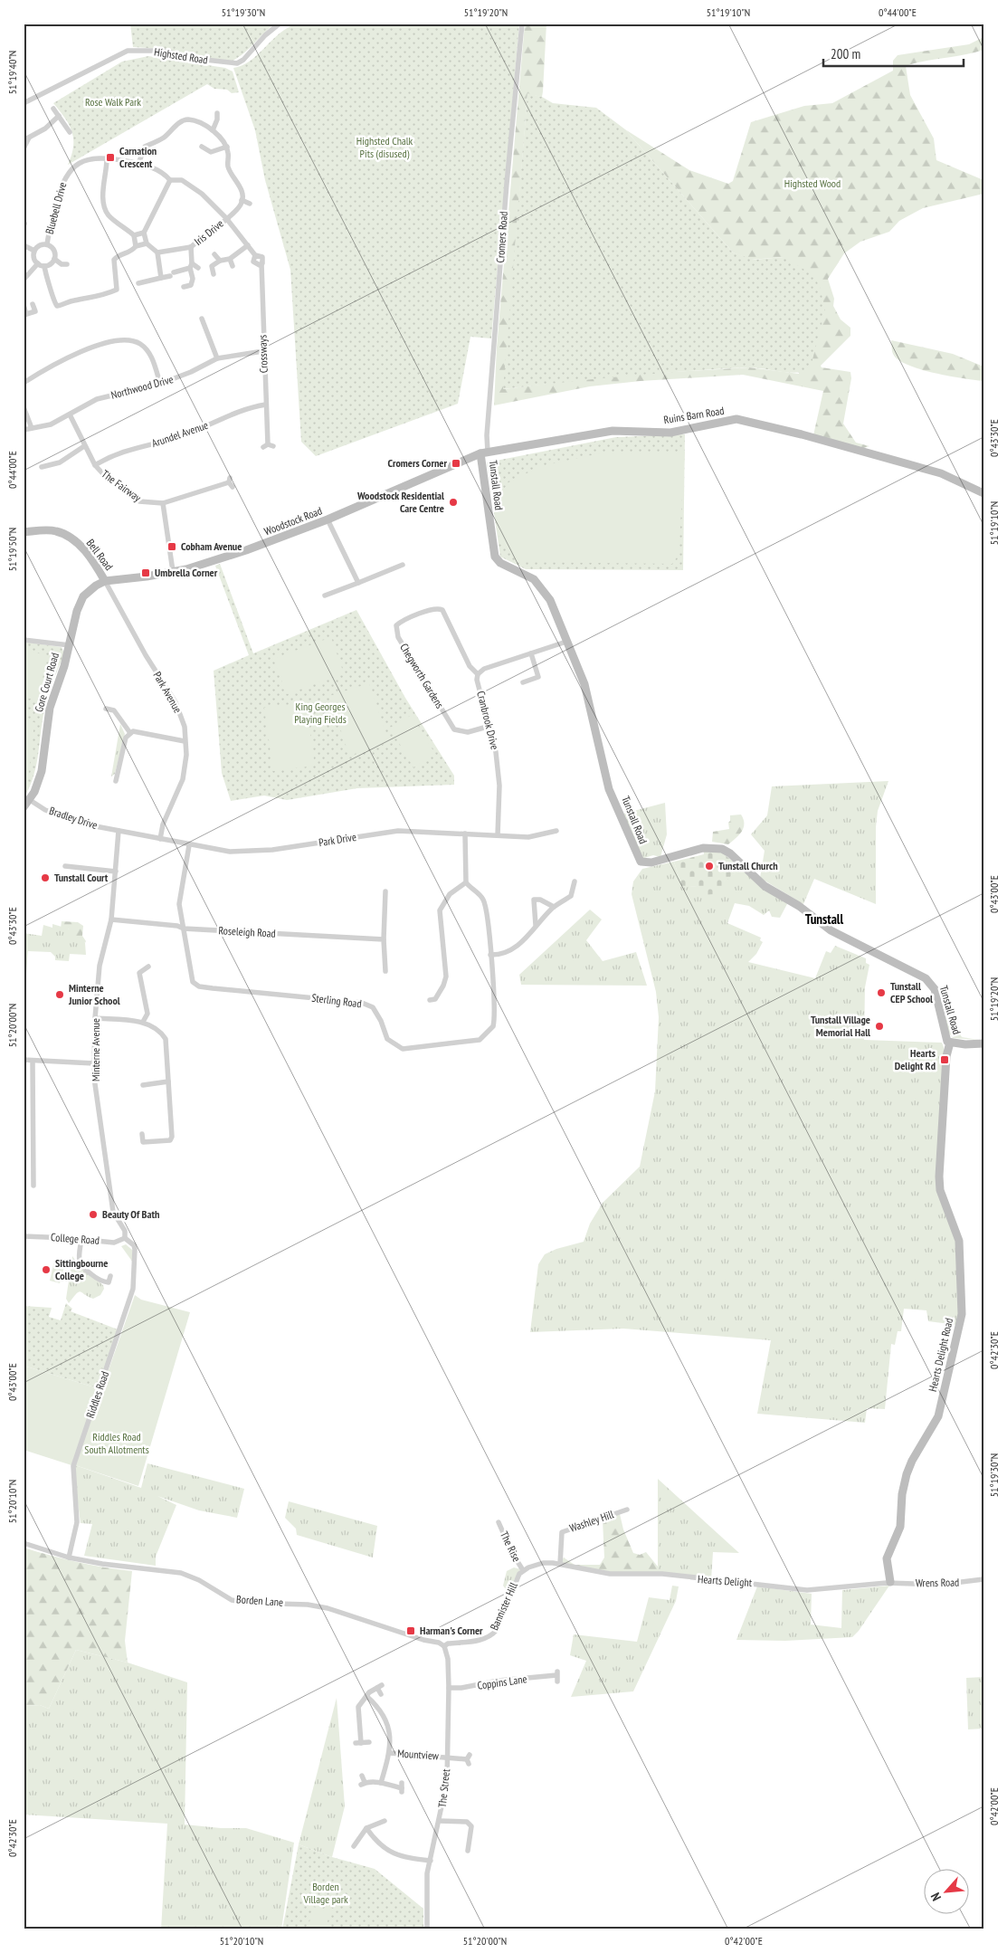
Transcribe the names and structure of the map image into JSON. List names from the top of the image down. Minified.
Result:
{"streets":{"street":["Highsted Road","Bluebell Drive","Iris Drive","Cromers Road","Crossways","Northwood Drive","Ruins Barn Road","Arundel Avenue","Tunstall Road","The Fairway","Woodstock Road","Bell Road","Chegworth Gardens","Gore Court Road","Park Avenue","Cranbrook Drive","Bradley Drive","Park Drive","Roseleigh Road","Sterling Road","Minterne Avenue","College Road","Hearts Delight Road","Riddles Road","Washley Hill","The Rise","Hearts Delight","Wrens Road","Borden Lane","Bannister Hill","Coppins Lane","Mountview","The Street"]},"crossings":[["Bluebell Drive","Crossways"],["Iris Drive","Crossways"],["Cromers Road","Ruins Barn Road"],["Cromers Road","Tunstall Road"],["Cromers Road","Woodstock Road"],["Crossways","Northwood Drive"],["Crossways","Arundel Avenue"],["Northwood Drive","The Fairway"],["Ruins Barn Road","Tunstall Road"],["Ruins Barn Road","Woodstock Road"],["Arundel Avenue","The Fairway"],["Tunstall Road","Woodstock Road"],["Tunstall Road","Hearts Delight Road"],["Woodstock Road","Bell Road"],["Woodstock Road","Gore Court Road"],["Woodstock Road","Park Avenue"],["Bell Road","Gore Court Road"],["Bell Road","Park Avenue"],["Chegworth Gardens","Cranbrook Drive"],["Gore Court Road","Park Avenue"],["Gore Court Road","Bradley Drive"],["Park Avenue","Park Drive"],["Cranbrook Drive","Park Drive"],["Bradley Drive","Park Drive"],["Bradley Drive","Minterne Avenue"],["Park Drive","Sterling Road"],["Park Drive","Minterne Avenue"],["Roseleigh Road","Sterling Road"],["Roseleigh Road","Minterne Avenue"],["Minterne Avenue","College Road"],["Minterne Avenue","Riddles Road"],["College Road","Riddles Road"],["Hearts Delight Road","Hearts Delight"],["Hearts Delight Road","Wrens Road"],["Riddles Road","Borden Lane"],["Washley Hill","Hearts Delight"],["Washley Hill","Bannister Hill"],["The Rise","Bannister Hill"],["Hearts Delight","Wrens Road"],["Hearts Delight","Bannister Hill"],["Borden Lane","Bannister Hill"],["Borden Lane","The Street"],["Bannister Hill","The Street"],["Coppins Lane","The Street"],["Mountview","The Street"]],"districts":["Tunstall"],"parks":["Rose Walk Park","Highsted Chalk Pits (disused)","Highsted Wood","King Georges Playing Fields","Riddles Road South Allotments","Borden Village park"],"places":{"transit":["Carnation Crescent","Cromers Corner","Cobham Avenue","Umbrella Corner","Hearts Delight Rd","Harman's Corner"],"other":["Woodstock Residential Care Centre","Tunstall Church","Tunstall Court","Tunstall CEP School","Minterne Junior School","Tunstall Village Memorial Hall","Beauty Of Bath","Sittingbourne College"]},"scale_bar":"200 m","north":"bottom left","coordinates":["51°19'30\"N","51°19'20\"N","51°19'10\"N","0°44'00\"E","51°19'40\"N","0°43'30\"E","51°19'50\"N","0°43'00\"E","51°20'00\"N","0°42'30\"E","51°20'10\"N","0°42'00\"E"]}
